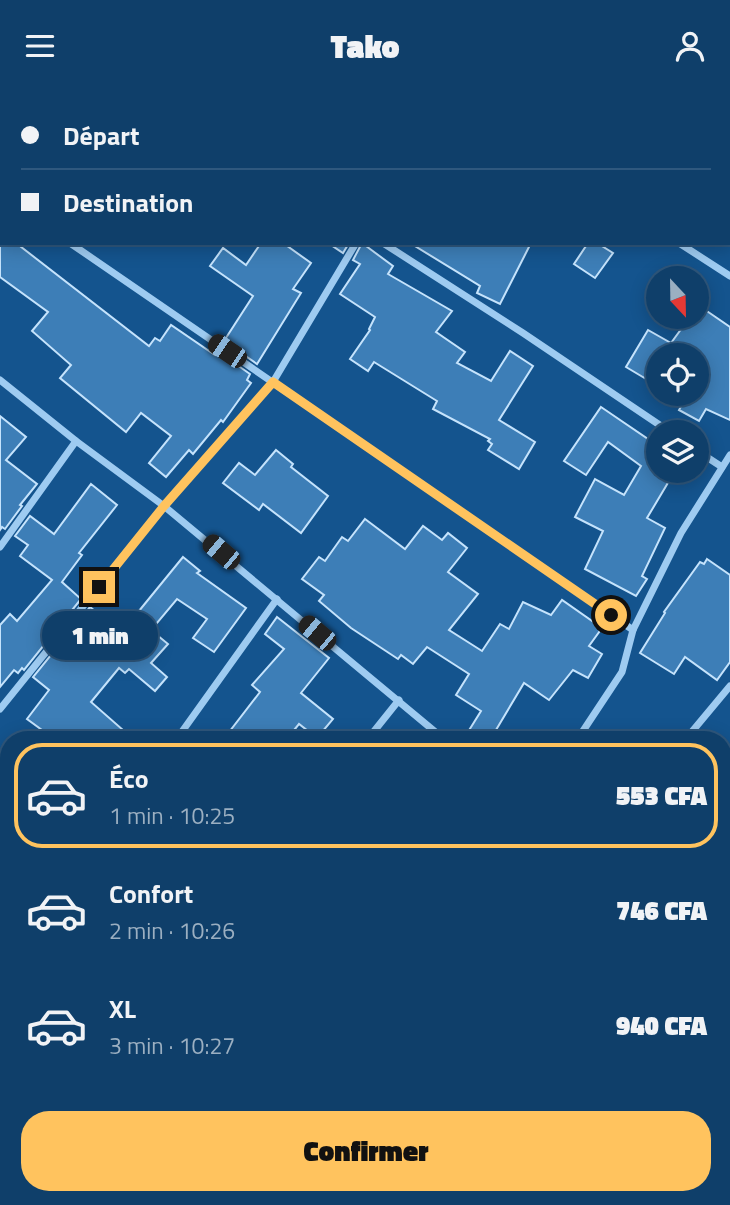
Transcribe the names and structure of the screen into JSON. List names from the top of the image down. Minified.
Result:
{"north":"bottom","page":{"header":"Tako","banner":["Départ","Destination"],"bubble":"1 min","list":[{"name":"Éco","note":"1 min · 10:25","value":"553 CFA"},{"name":"Confort","note":"2 min · 10:26","value":"746 CFA"},{"name":"XL","note":"3 min · 10:27","value":"940 CFA"}],"buttons":"Confirmer"}}
